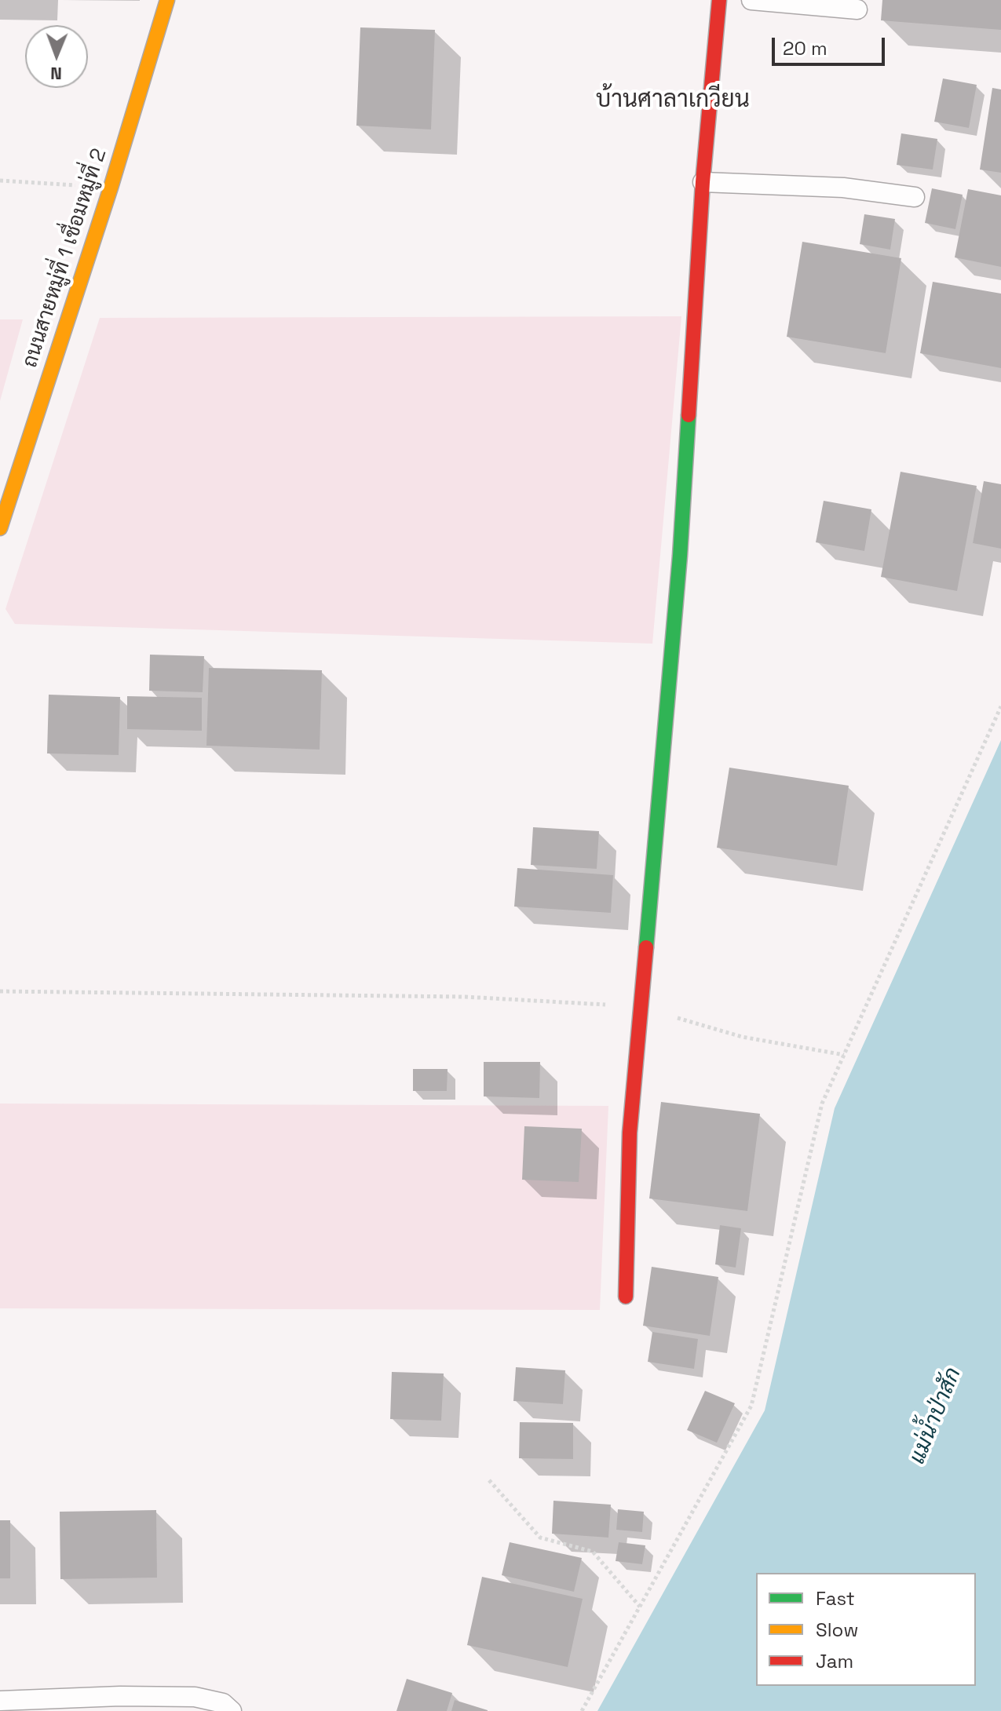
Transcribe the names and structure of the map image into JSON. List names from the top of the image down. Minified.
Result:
{"streets":{"street":["ถนนสายหมู่ที่ 1 เชื่อมหมู่ที่ 2"]},"districts":["บ้านศาลาเกวียน"],"water":["แม่น้ำป่าสัก"],"legend":["Fast","Slow","Jam"],"scale_bar":"20 m","north":"bottom"}
